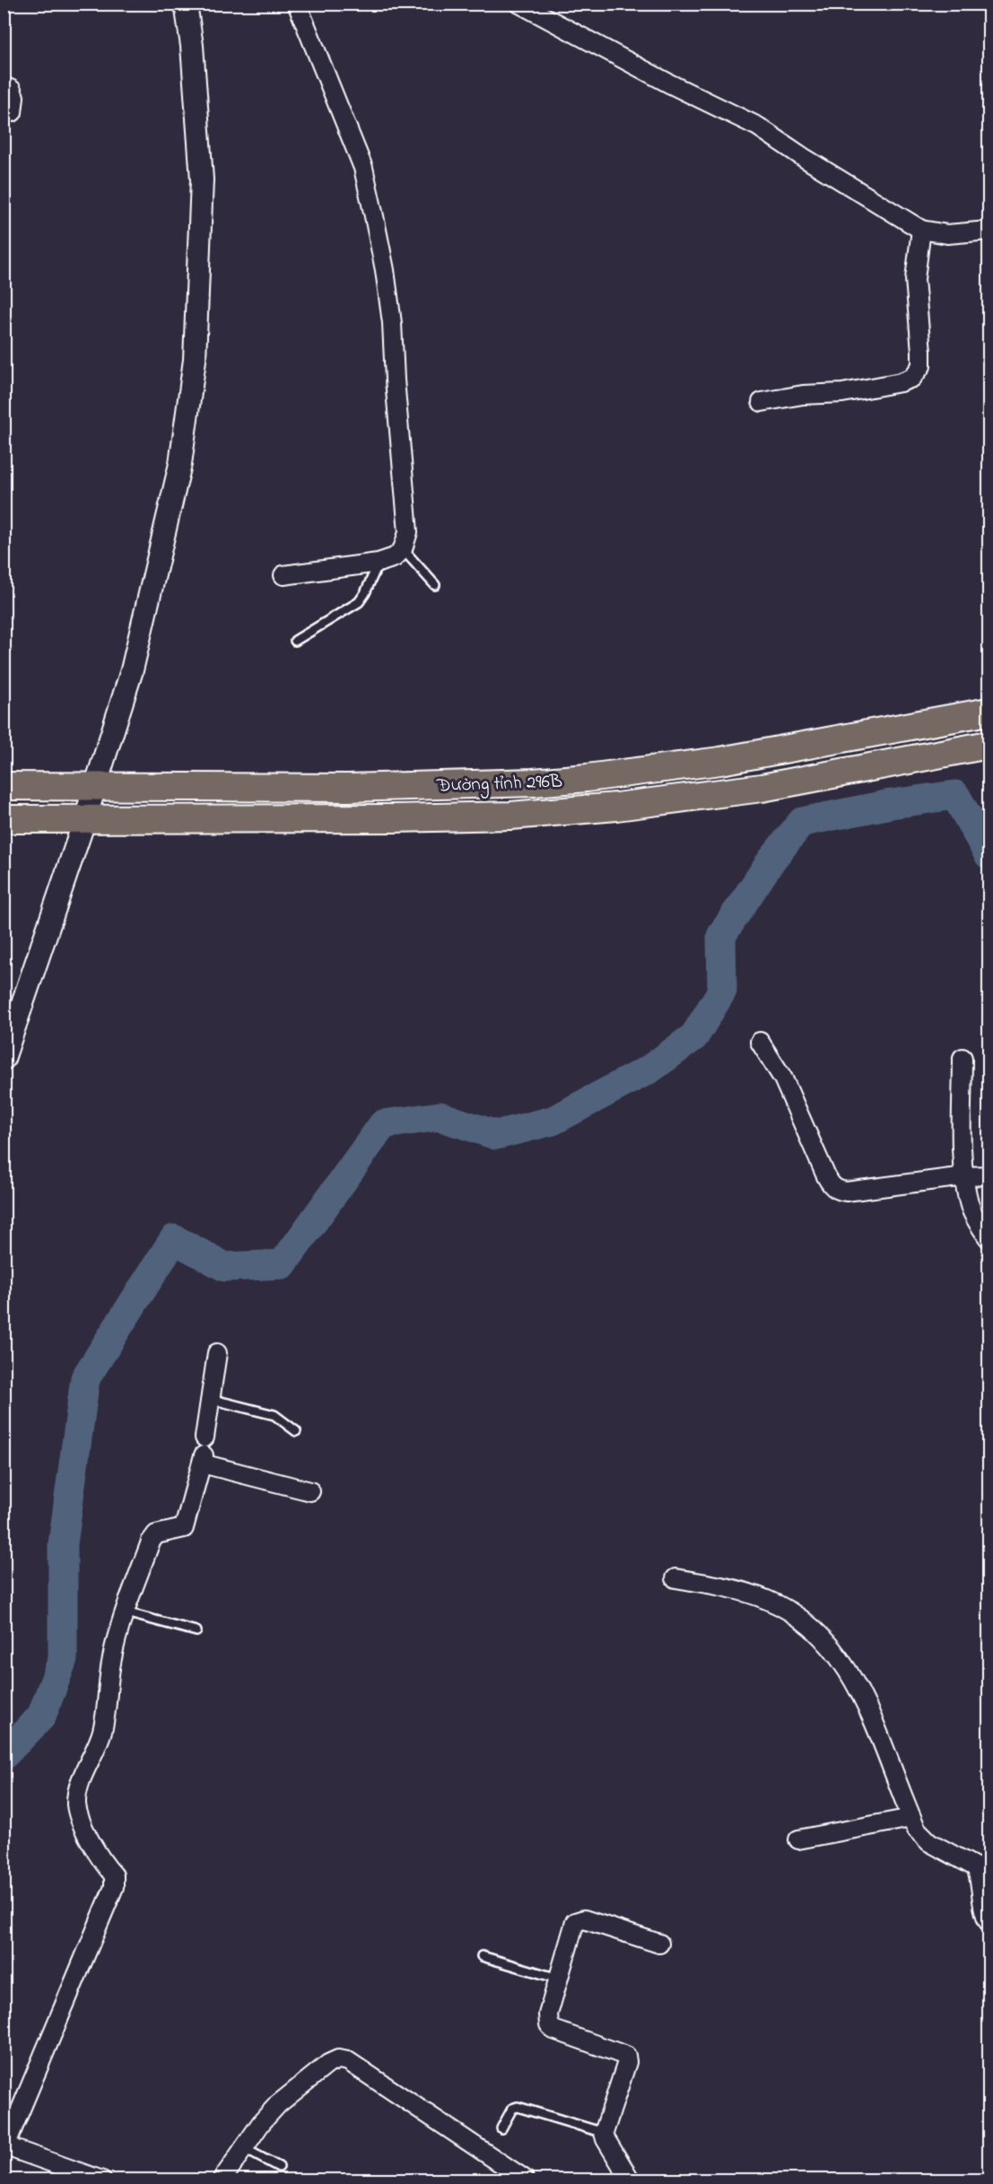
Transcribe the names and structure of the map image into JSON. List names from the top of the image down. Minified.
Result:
{"streets":{"main road":["Đường tỉnh 296B"]}}
